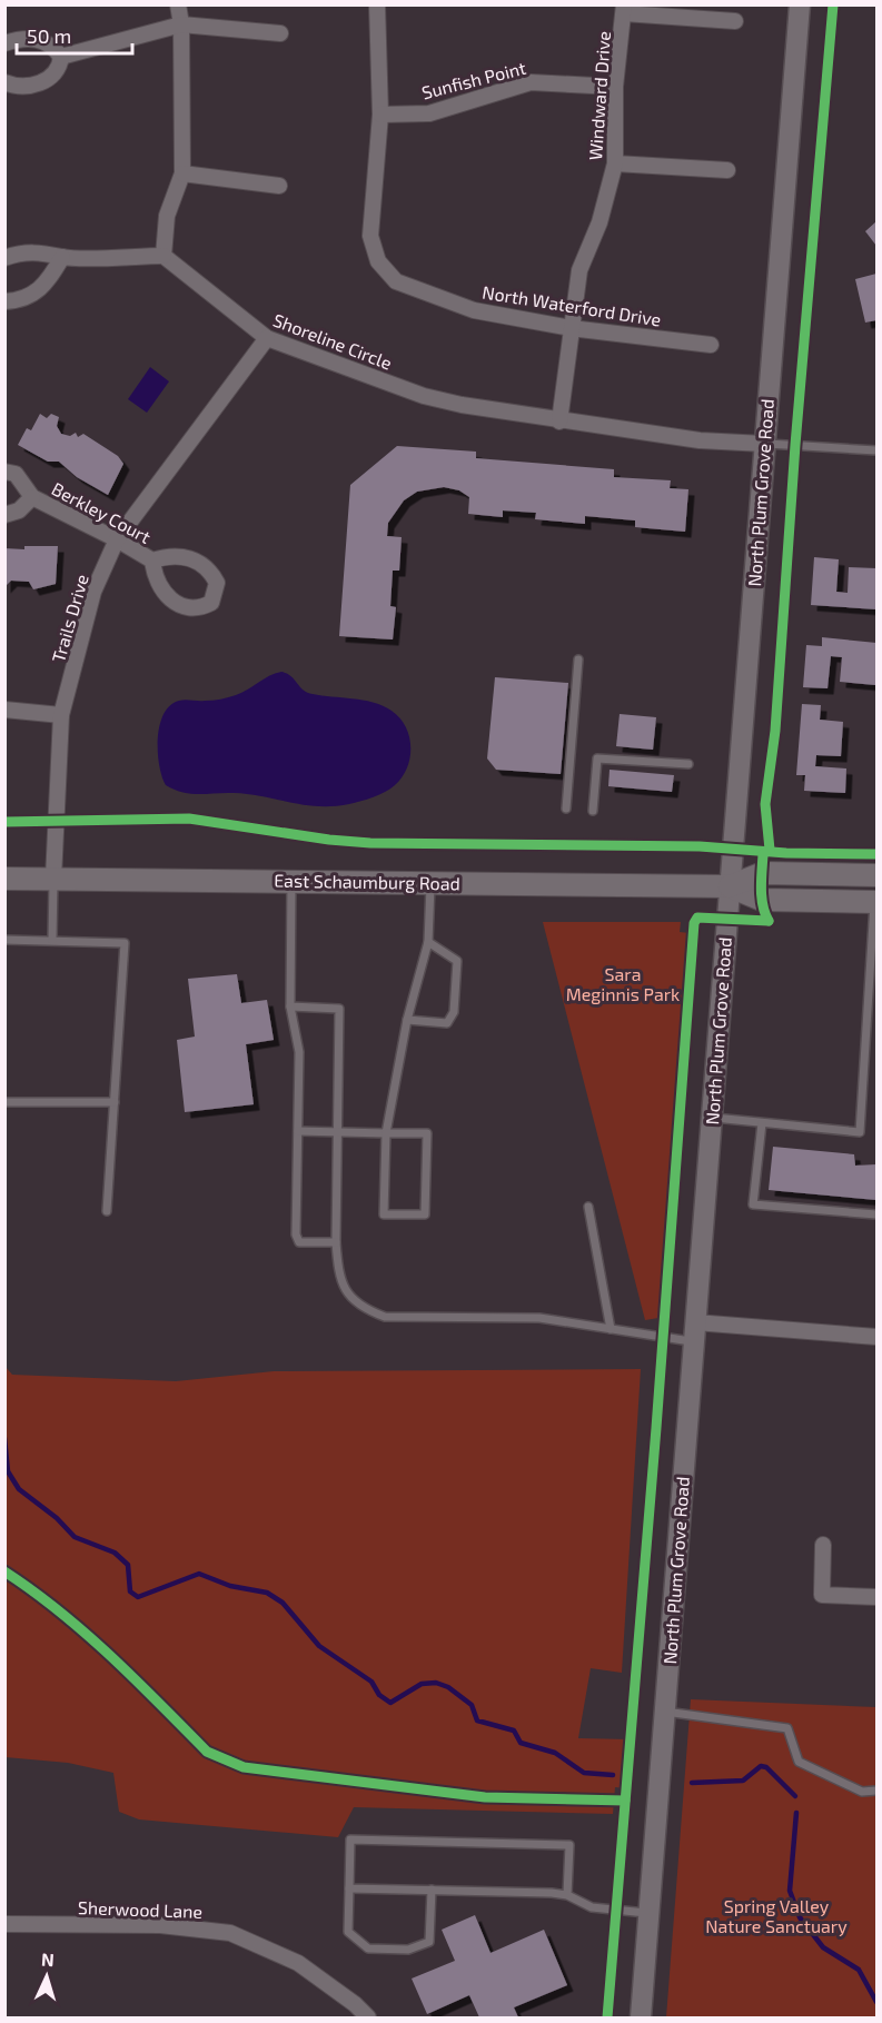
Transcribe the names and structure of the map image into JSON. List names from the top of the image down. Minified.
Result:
{"streets":{"main road":["East Schaumburg Road"],"street":["Sunfish Point","Windward Drive","North Waterford Drive","Shoreline Circle","North Plum Grove Road","Berkley Court","Trails Drive","Sherwood Lane"]},"crossings":[["Sunfish Point","Windward Drive"],["Sunfish Point","North Waterford Drive"],["Windward Drive","North Waterford Drive"],["Windward Drive","Shoreline Circle"],["Shoreline Circle","North Plum Grove Road"],["Shoreline Circle","Trails Drive"],["North Plum Grove Road","East Schaumburg Road"],["Berkley Court","Trails Drive"],["Trails Drive","East Schaumburg Road"]],"parks":["Sara Meginnis Park","Spring Valley Nature Sanctuary"],"scale_bar":"50 m","north":"top"}
